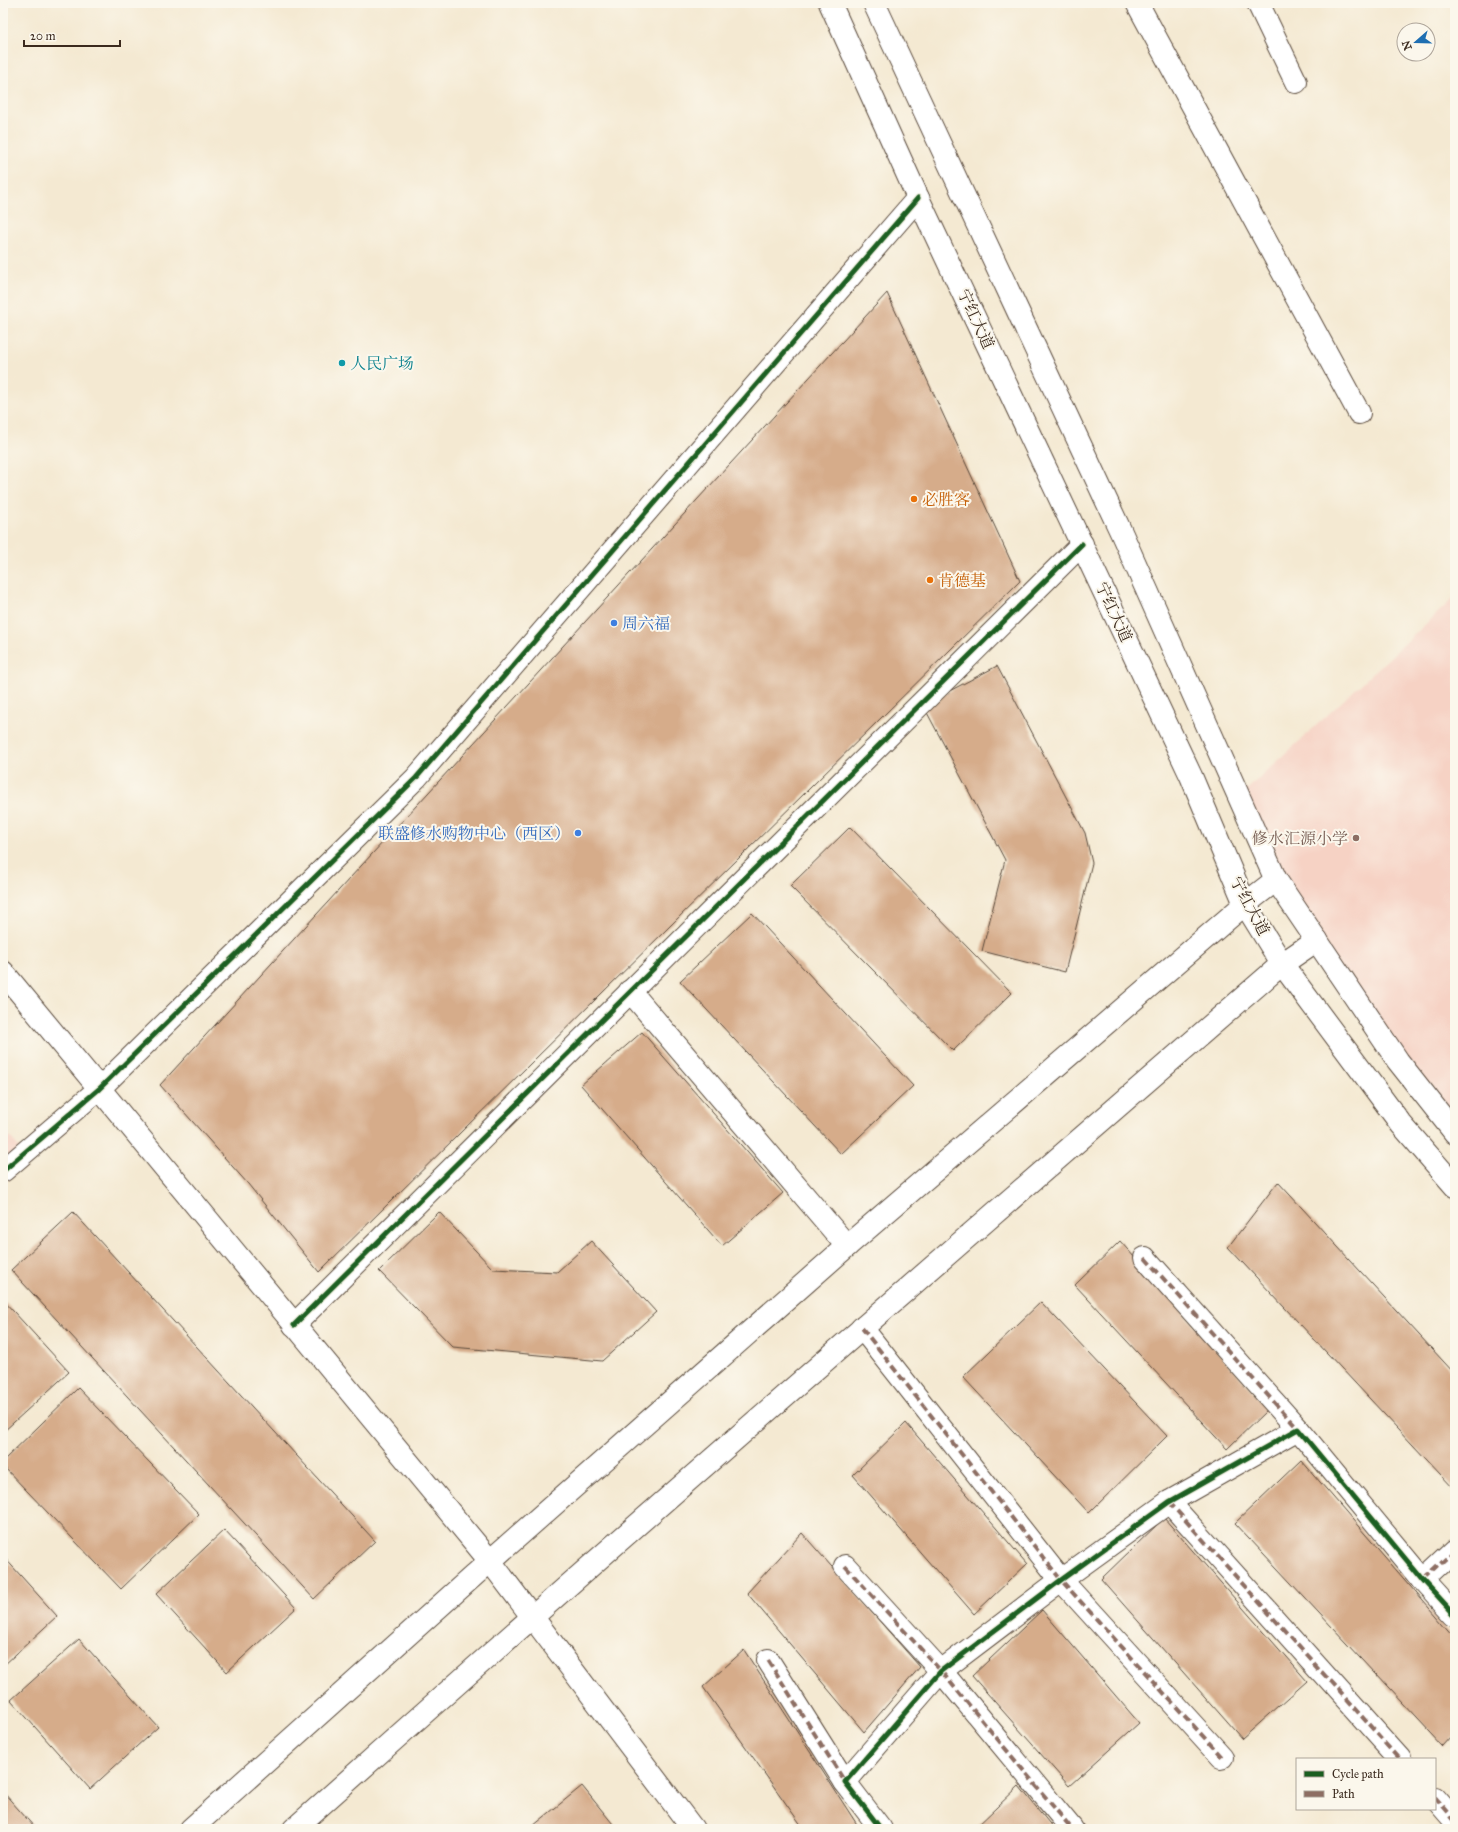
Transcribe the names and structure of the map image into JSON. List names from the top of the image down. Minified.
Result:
{"streets":{"main road":["宁红大道"]},"places":["人民广场","必胜客","肯德基","周六福","联盛修水购物中心（西区）","修水汇源小学"],"legend":["Cycle path","Path"],"scale_bar":"20 m","north":"left"}
